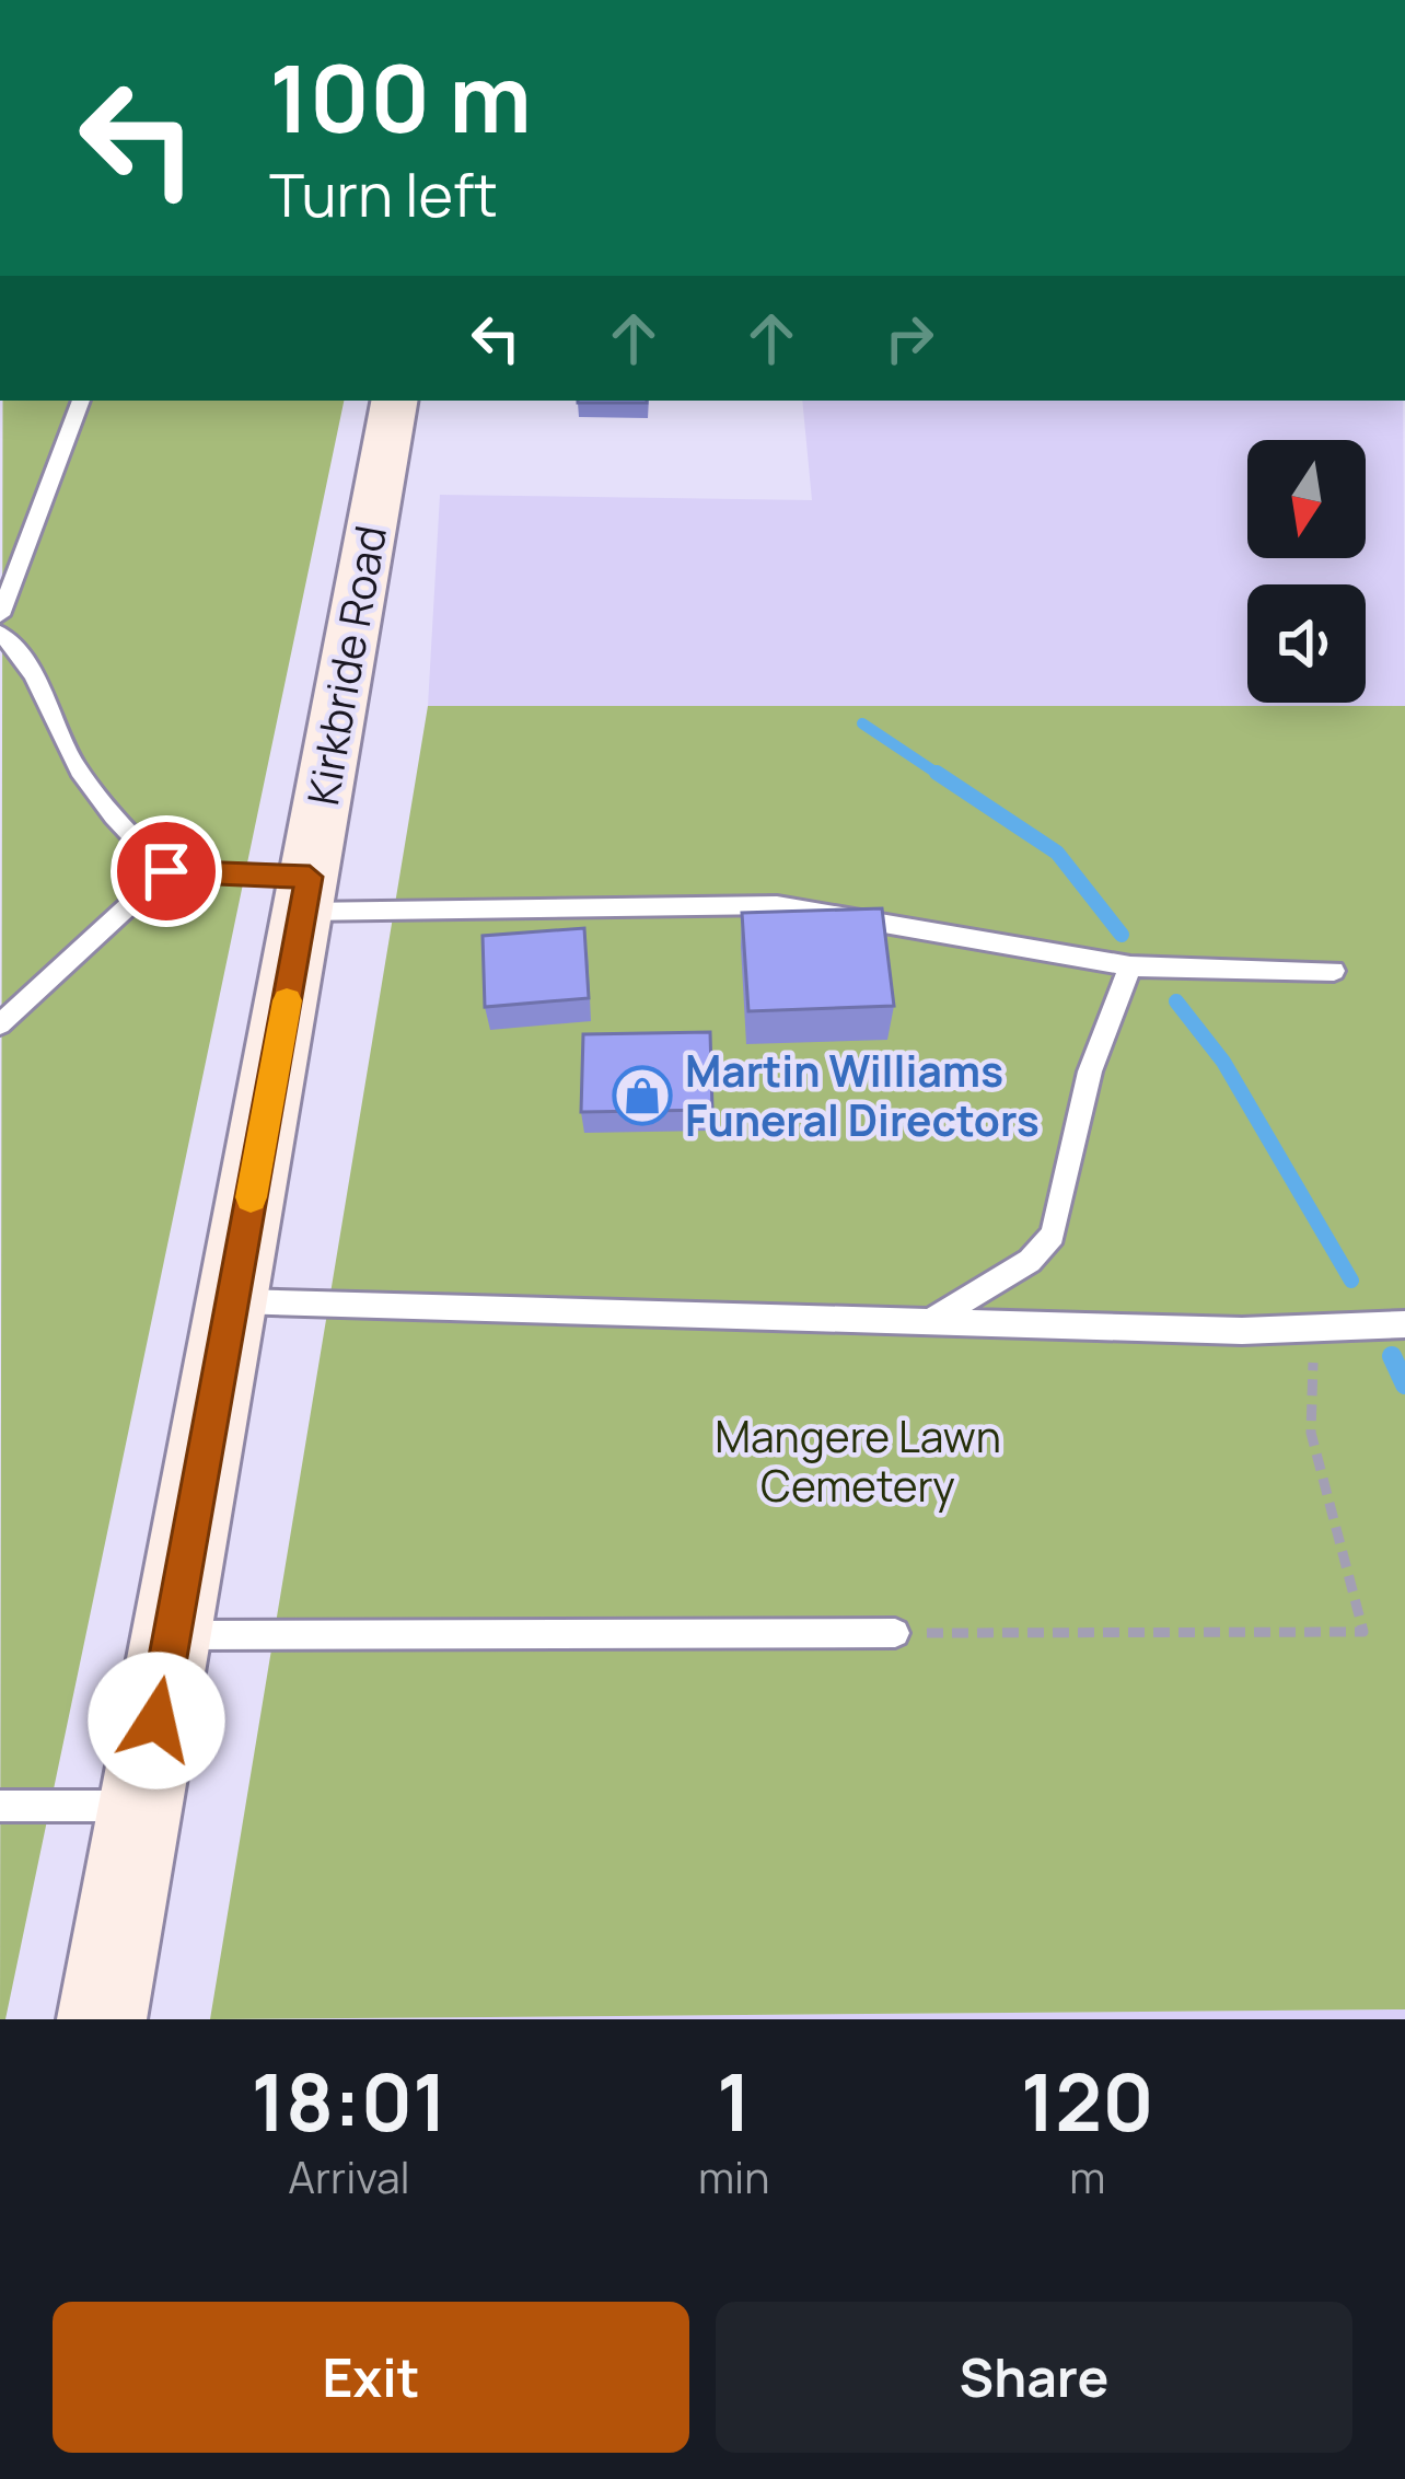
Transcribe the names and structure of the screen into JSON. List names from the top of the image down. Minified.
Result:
{"streets":{"street":["Kirkbride Road"]},"parks":["Mangere Lawn Cemetery"],"places":{"shop":["Martin Williams Funeral Directors"]},"north":"bottom","page":{"turn":["100 m","Turn left"],"eta":["18:01","Arrival","1","min","120","m"],"buttons":["Exit","Share"]}}
